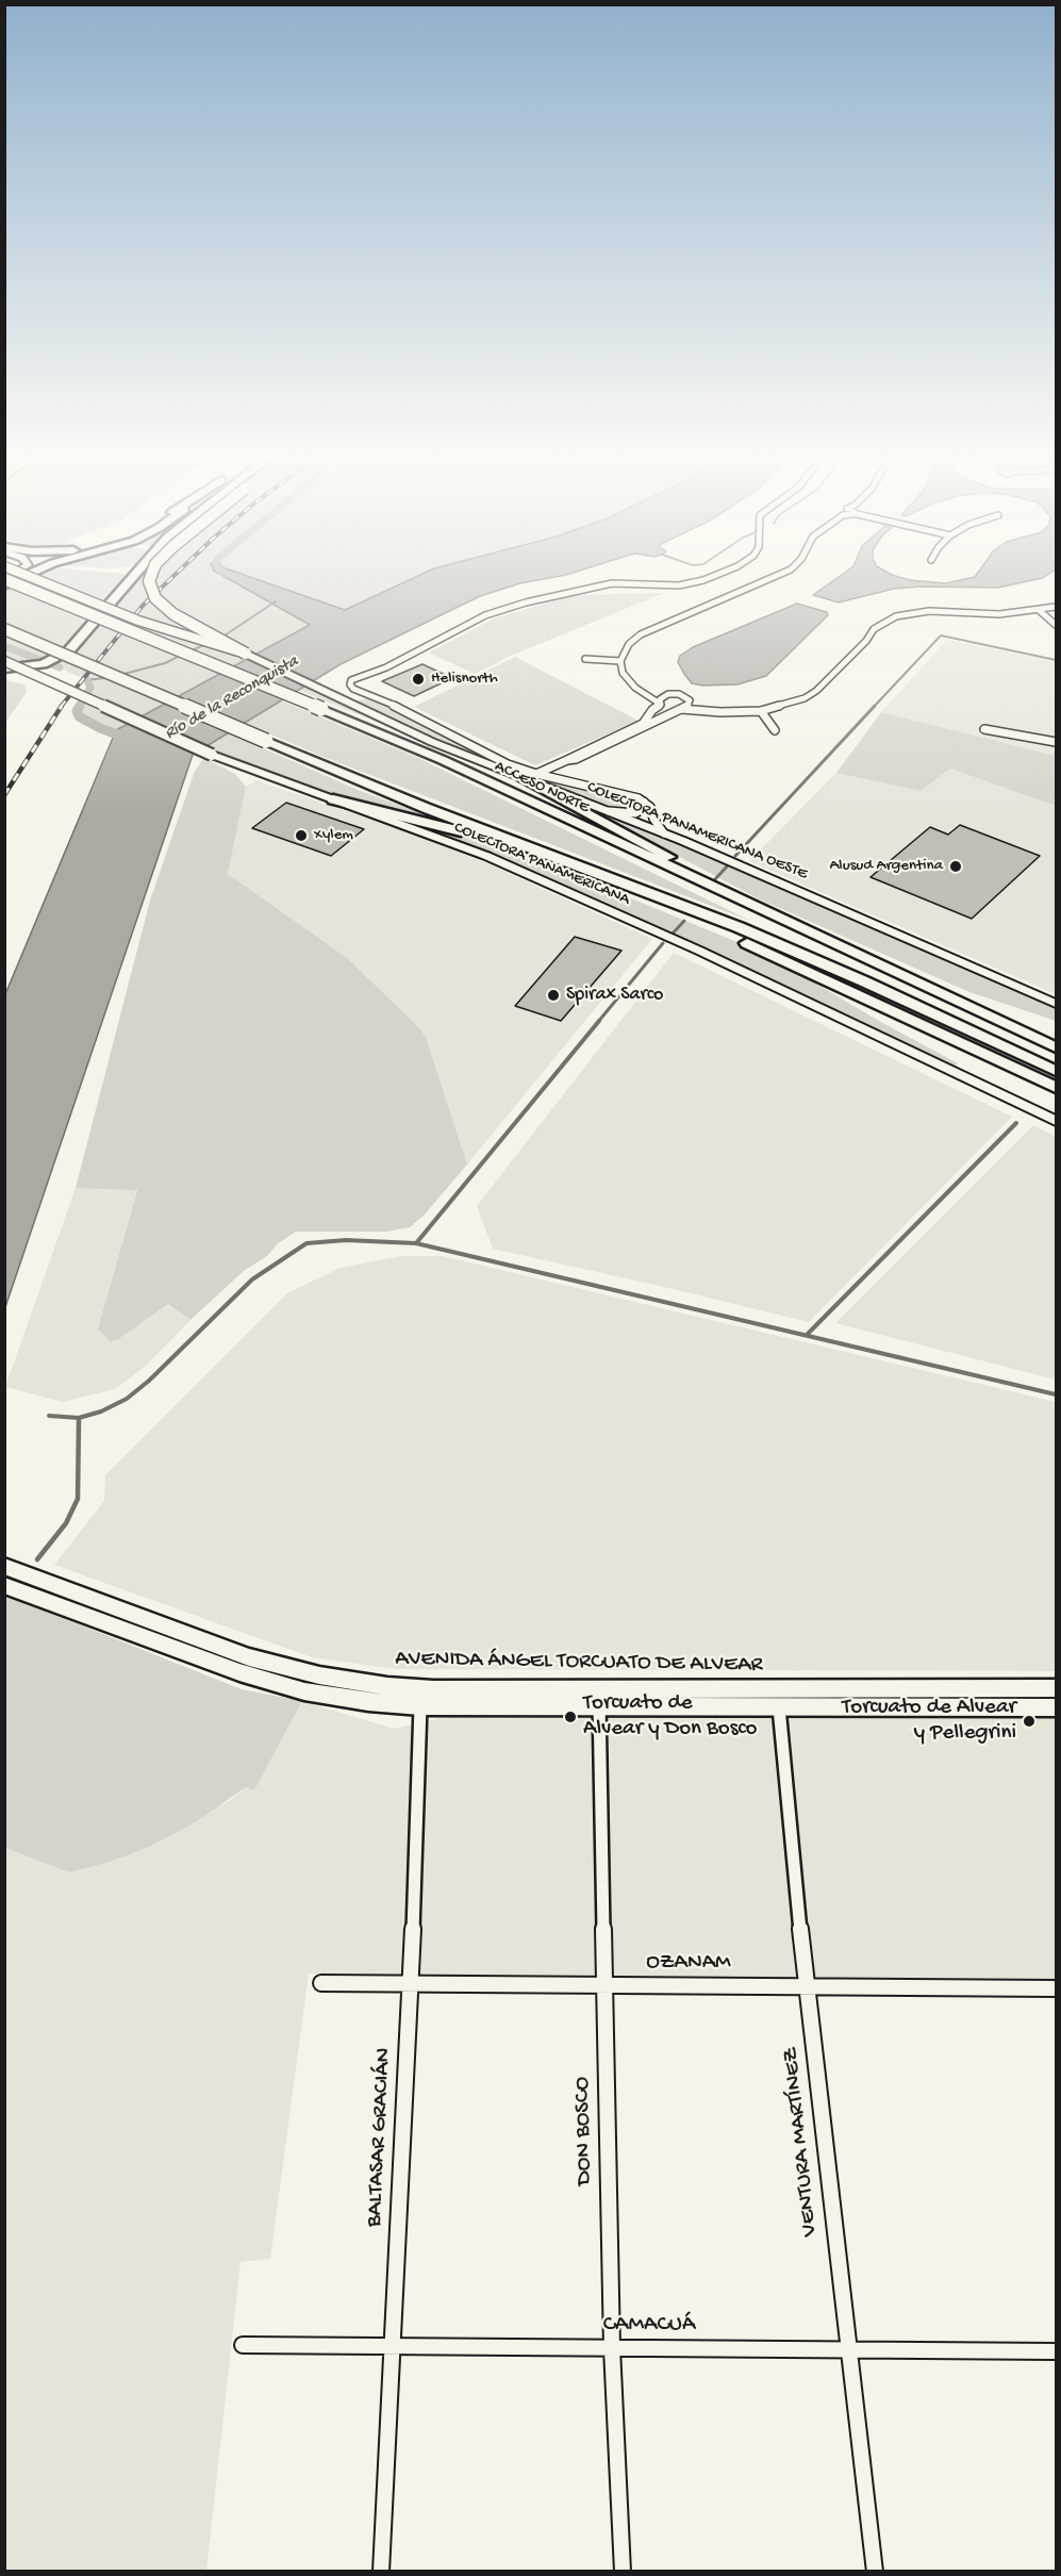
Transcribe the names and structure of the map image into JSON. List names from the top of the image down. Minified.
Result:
{"streets":{"highway":["ACCESO NORTE"],"main road":["COLECTORA PANAMERICANA OESTE","COLECTORA PANAMERICANA","AVENIDA ÁNGEL TORCUATO DE ALVEAR"],"street":["OZANAM","DON BOSCO","BALTASAR GRACIÁN","VENTURA MARTÍNEZ","CAMACUÁ"]},"crossings":[["AVENIDA ÁNGEL TORCUATO DE ALVEAR","DON BOSCO"],["AVENIDA ÁNGEL TORCUATO DE ALVEAR","BALTASAR GRACIÁN"],["AVENIDA ÁNGEL TORCUATO DE ALVEAR","VENTURA MARTÍNEZ"],["OZANAM","DON BOSCO"],["OZANAM","BALTASAR GRACIÁN"],["OZANAM","VENTURA MARTÍNEZ"],["DON BOSCO","CAMACUÁ"],["BALTASAR GRACIÁN","CAMACUÁ"],["VENTURA MARTÍNEZ","CAMACUÁ"]],"water":["Río de la Reconquista"],"places":["Helisnorth","Xylem","Alusud Argentina","Spirax Sarco","Torcuato de Alvear y Don Bosco","Torcuato de Alvear y Pellegrini"]}
